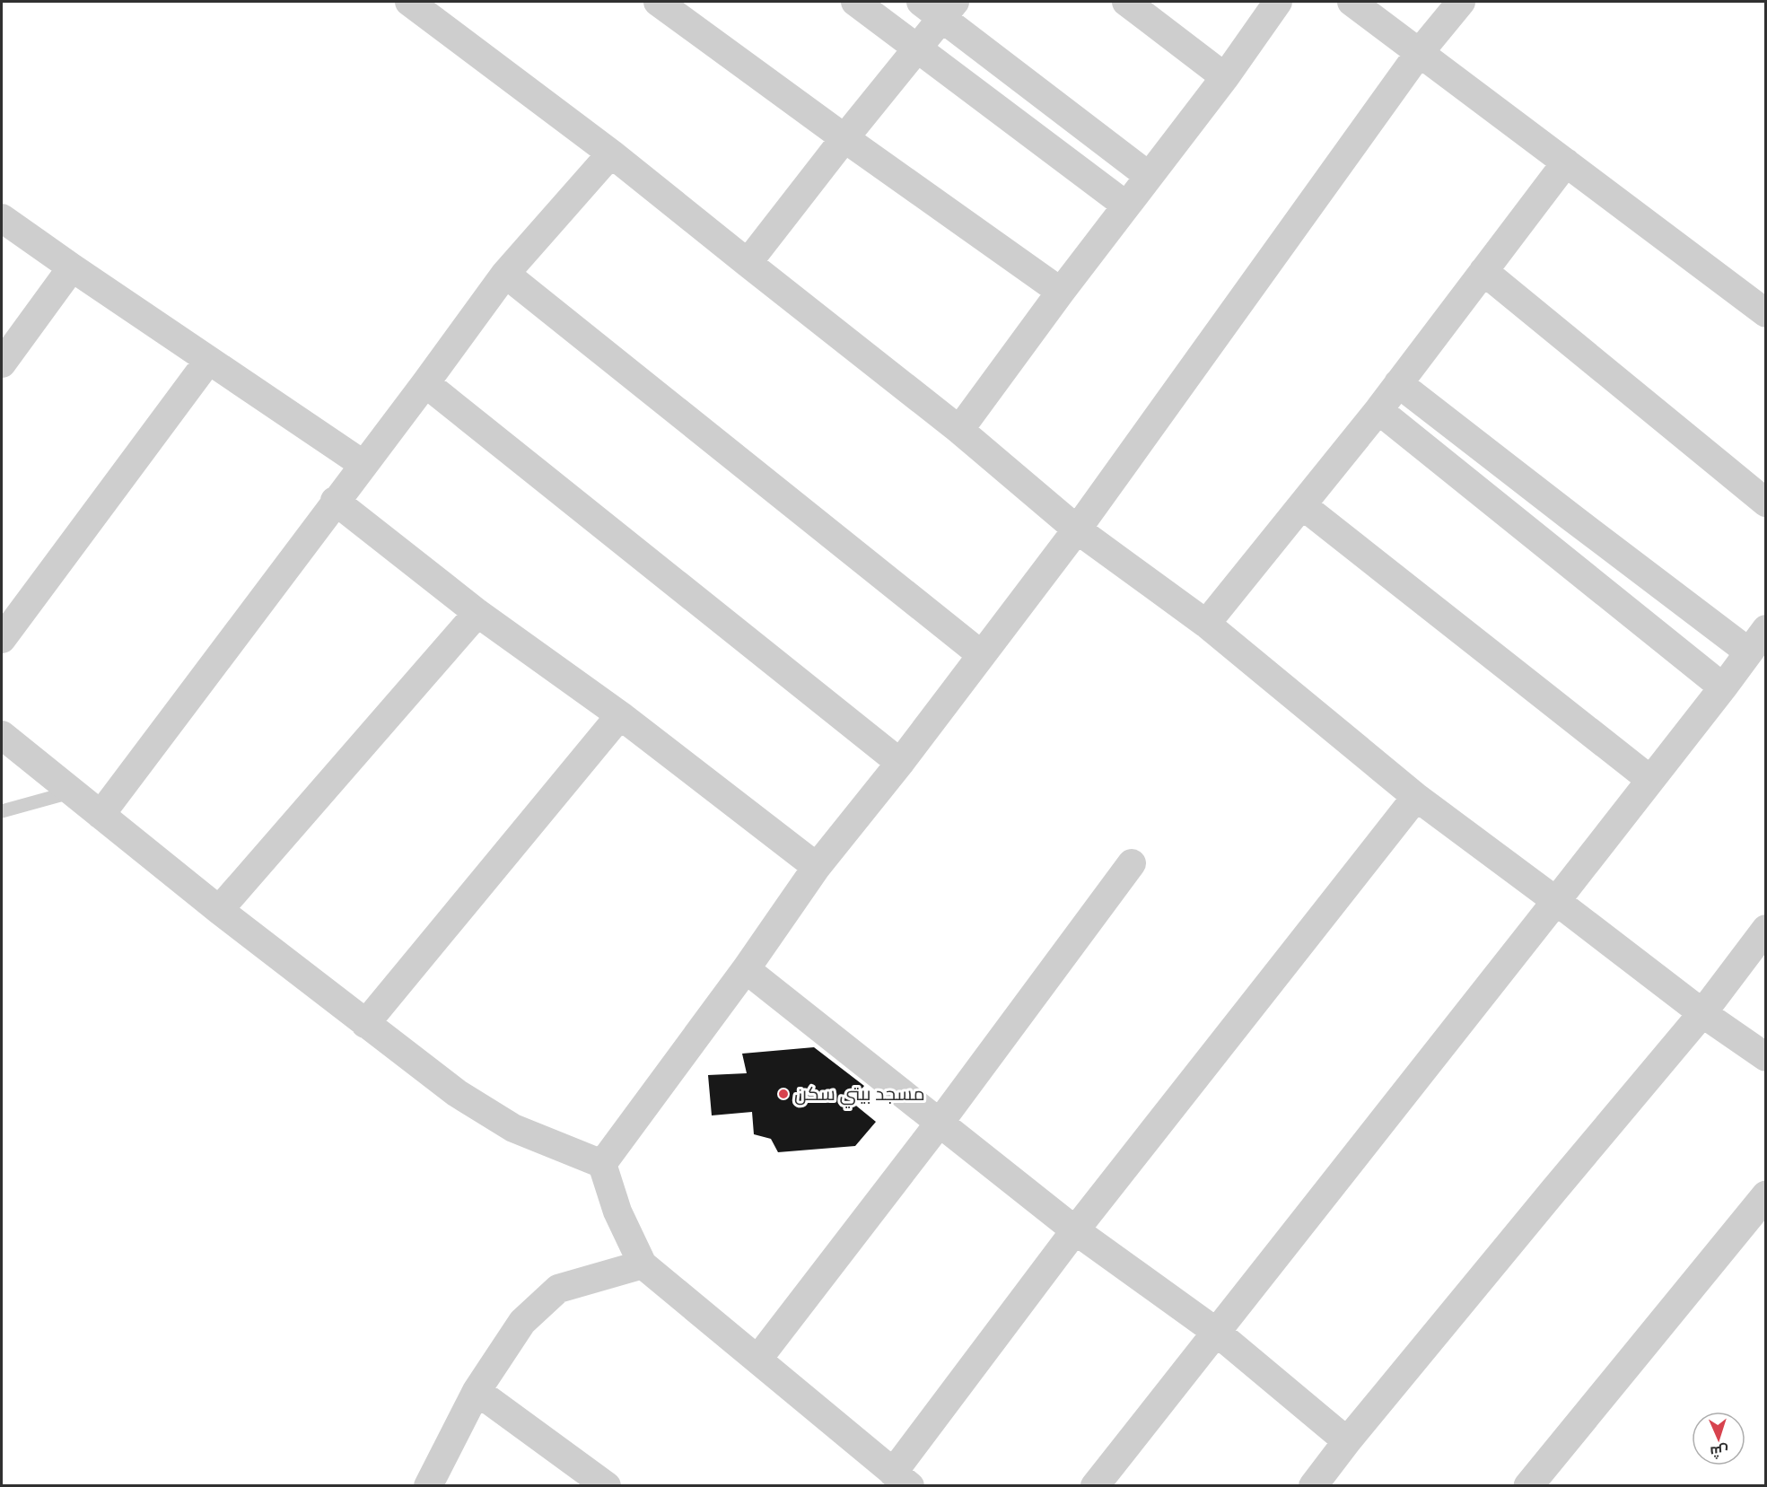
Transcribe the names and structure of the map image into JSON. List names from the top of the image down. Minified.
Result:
{"places":["مسجد بيتي سكن"],"north":"bottom"}
